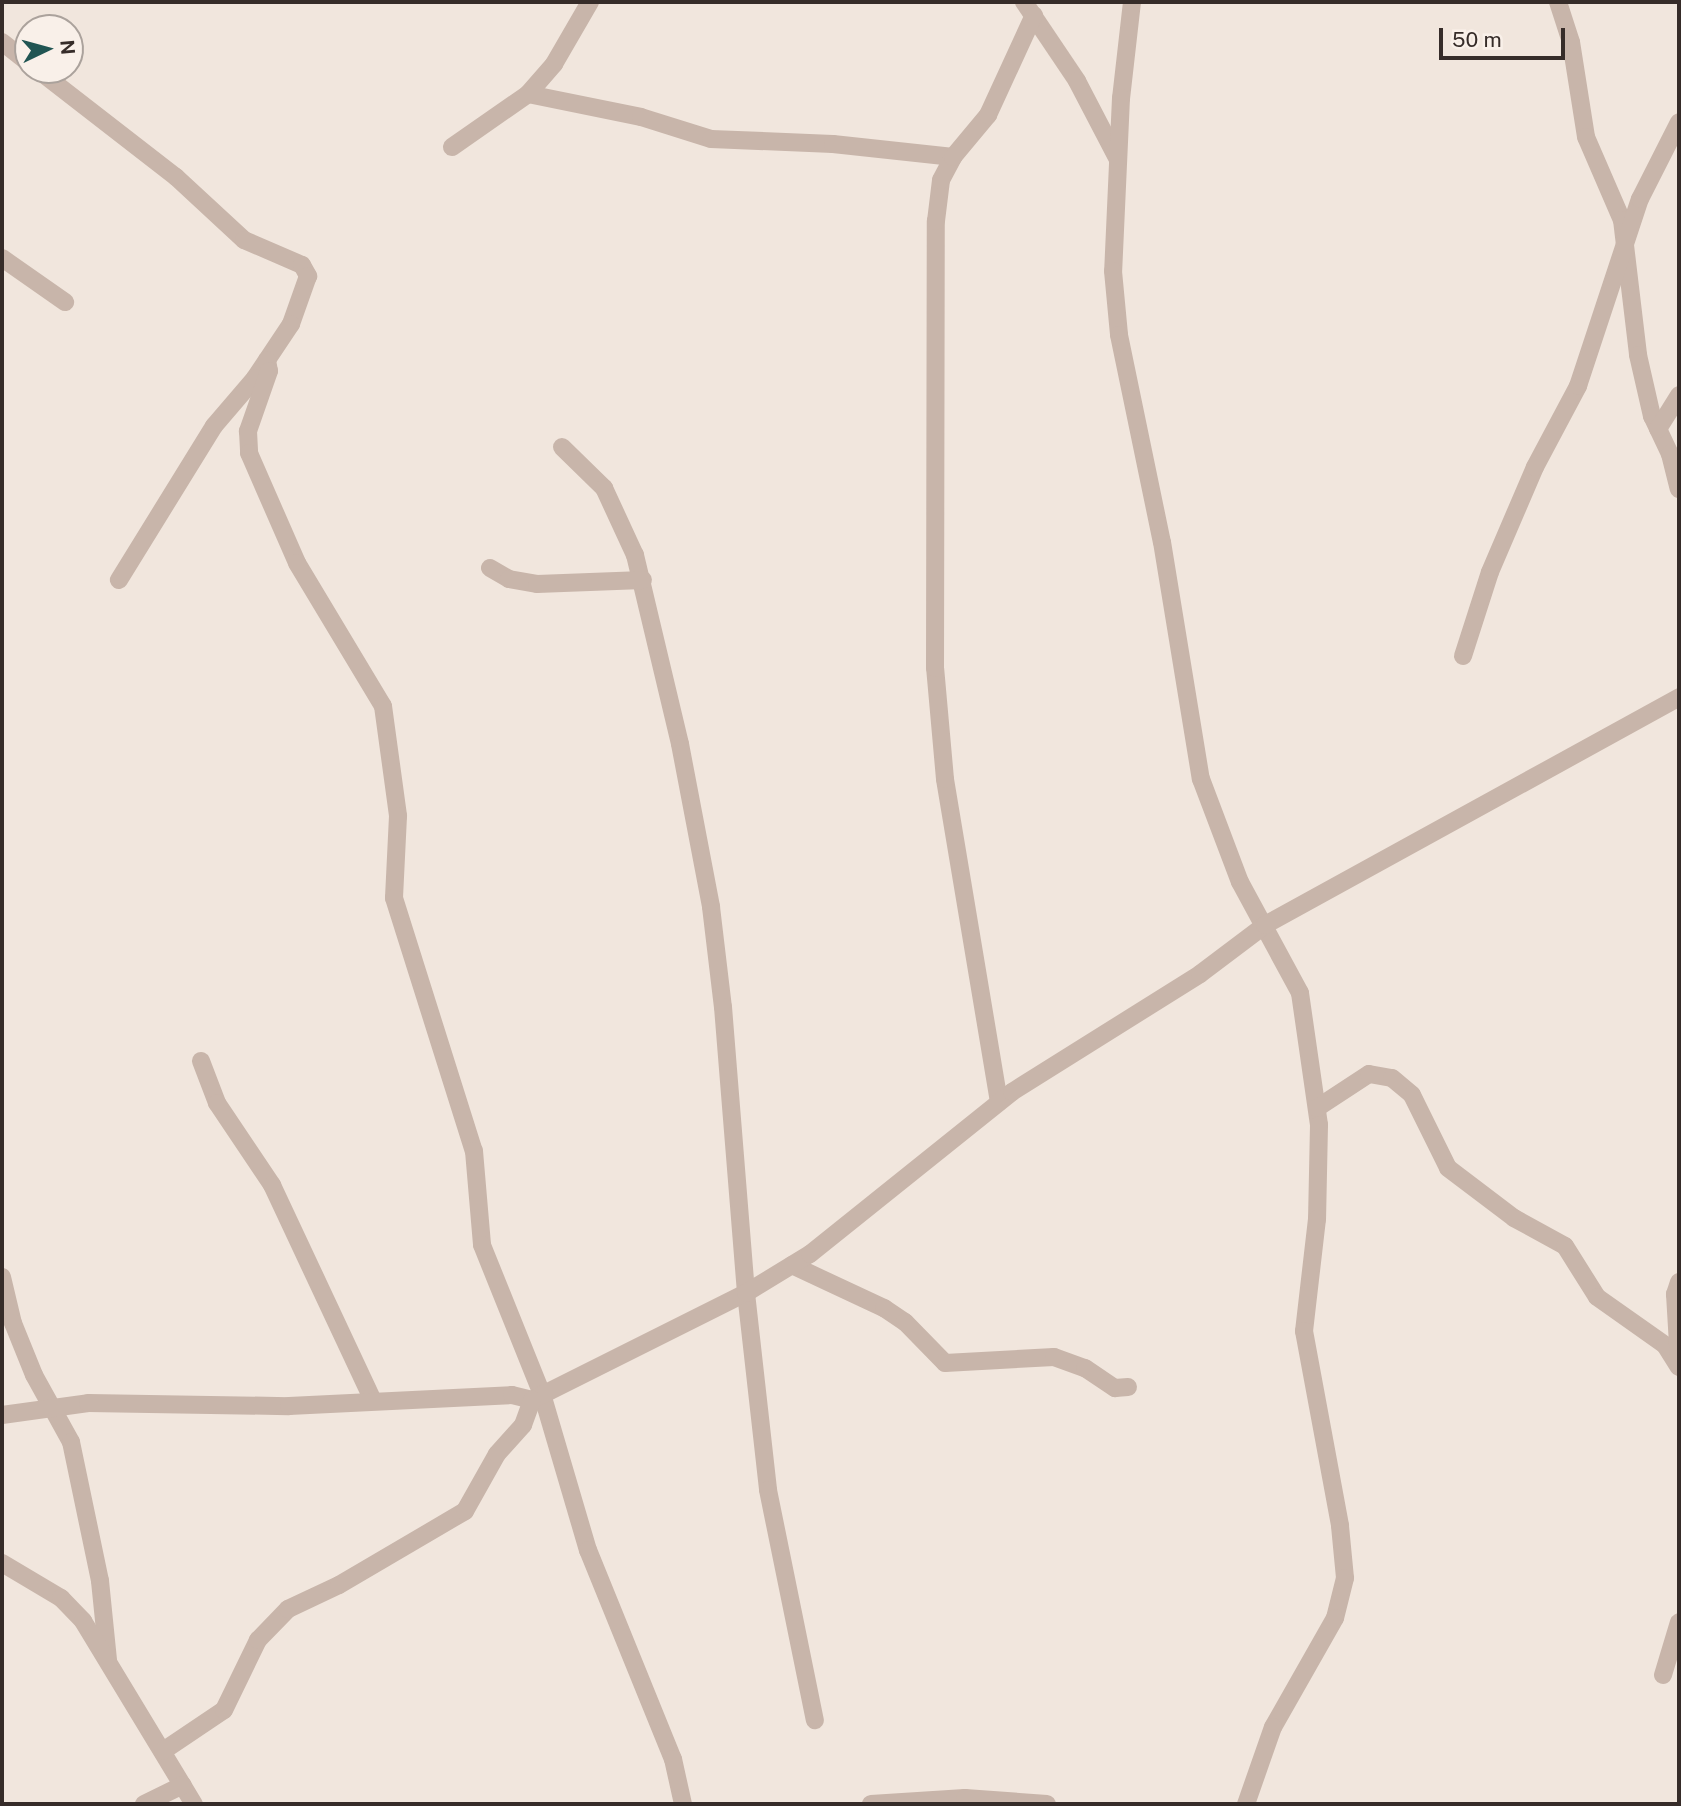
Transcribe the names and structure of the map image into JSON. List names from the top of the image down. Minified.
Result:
{"scale_bar":"50 m","north":"right"}
